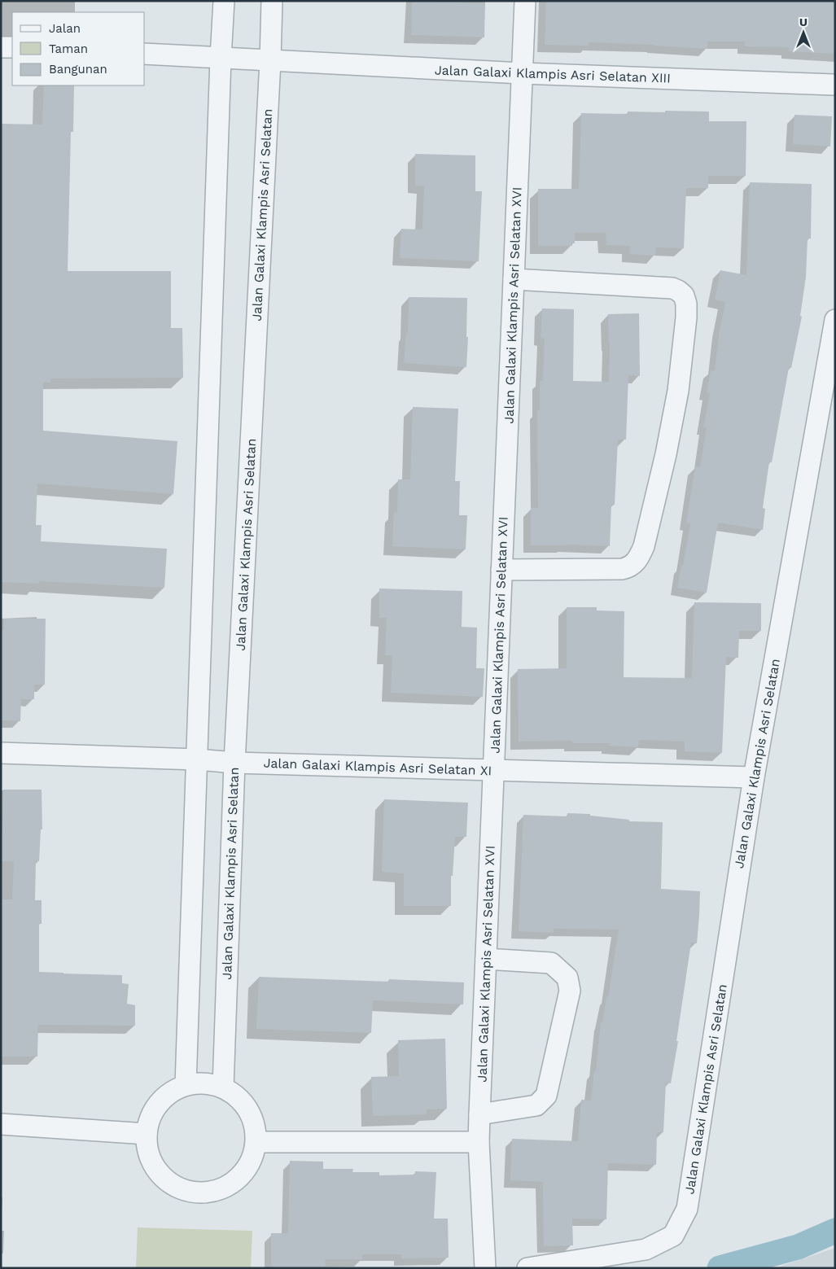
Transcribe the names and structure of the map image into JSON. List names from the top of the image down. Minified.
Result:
{"streets":{"street":["Jalan Galaxi Klampis Asri Selatan XIII","Jalan Galaxi Klampis Asri Selatan","Jalan Galaxi Klampis Asri Selatan XVI","Jalan Galaxi Klampis Asri Selatan XI"]},"crossings":[["Jalan Galaxi Klampis Asri Selatan XIII","Jalan Galaxi Klampis Asri Selatan"],["Jalan Galaxi Klampis Asri Selatan XIII","Jalan Galaxi Klampis Asri Selatan XVI"],["Jalan Galaxi Klampis Asri Selatan","Jalan Galaxi Klampis Asri Selatan XI"],["Jalan Galaxi Klampis Asri Selatan XVI","Jalan Galaxi Klampis Asri Selatan XI"]],"legend":["Jalan","Taman","Bangunan"],"north":"top"}
